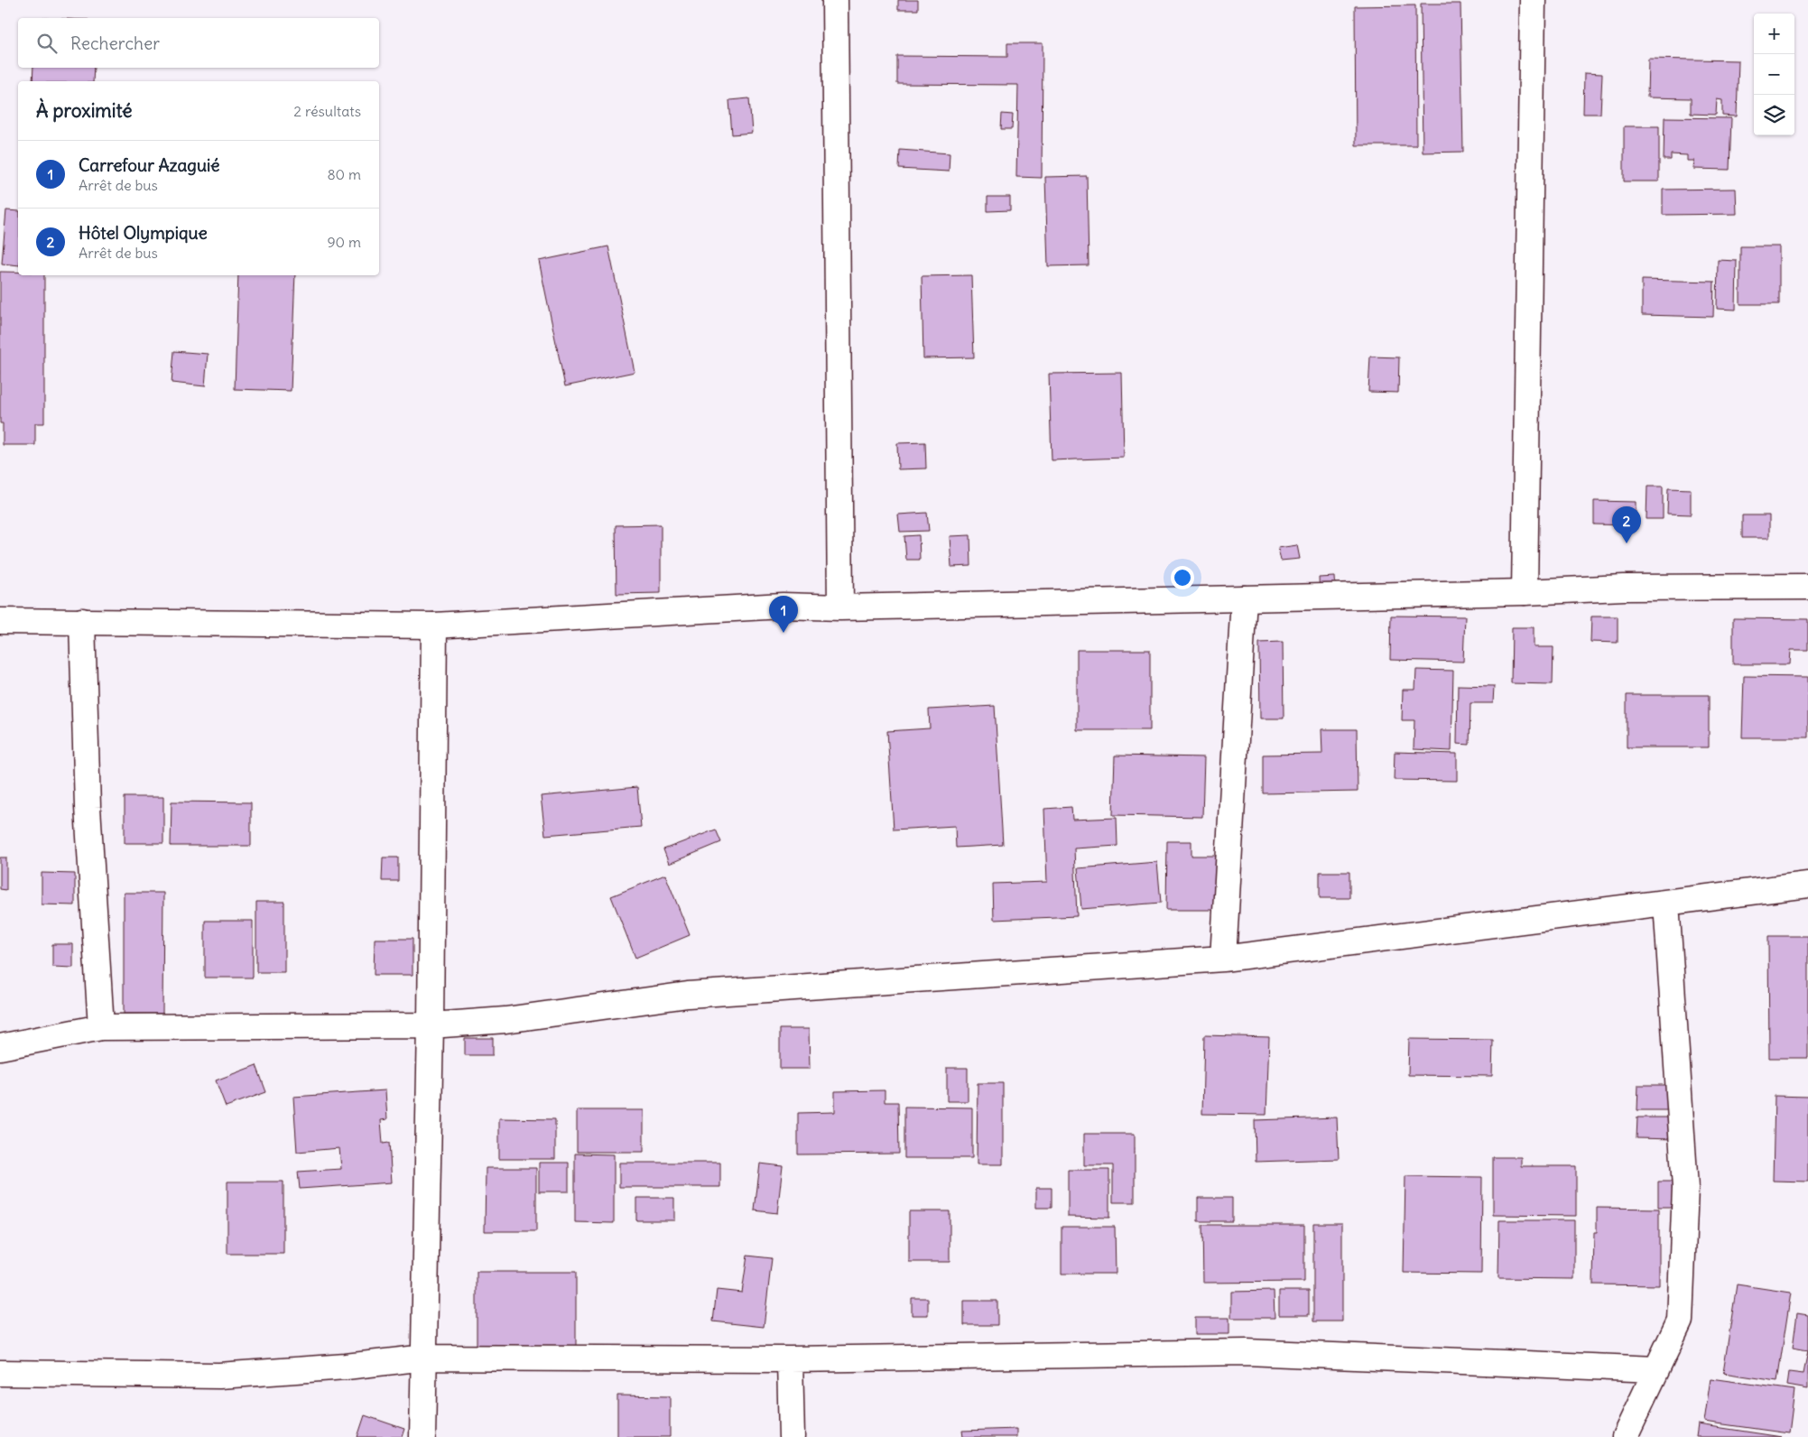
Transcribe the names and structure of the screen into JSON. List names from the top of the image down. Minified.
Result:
{"page":{"map_buttons":["+","−"],"search":"Rechercher","heading":["À proximité","2 résultats"],"list":[{"mark":"1","name":"Carrefour Azaguié","note":"Arrêt de bus","value":"80 m"},{"mark":"2","name":"Hôtel Olympique","note":"Arrêt de bus","value":"90 m"}],"pins":["2","1"]}}
